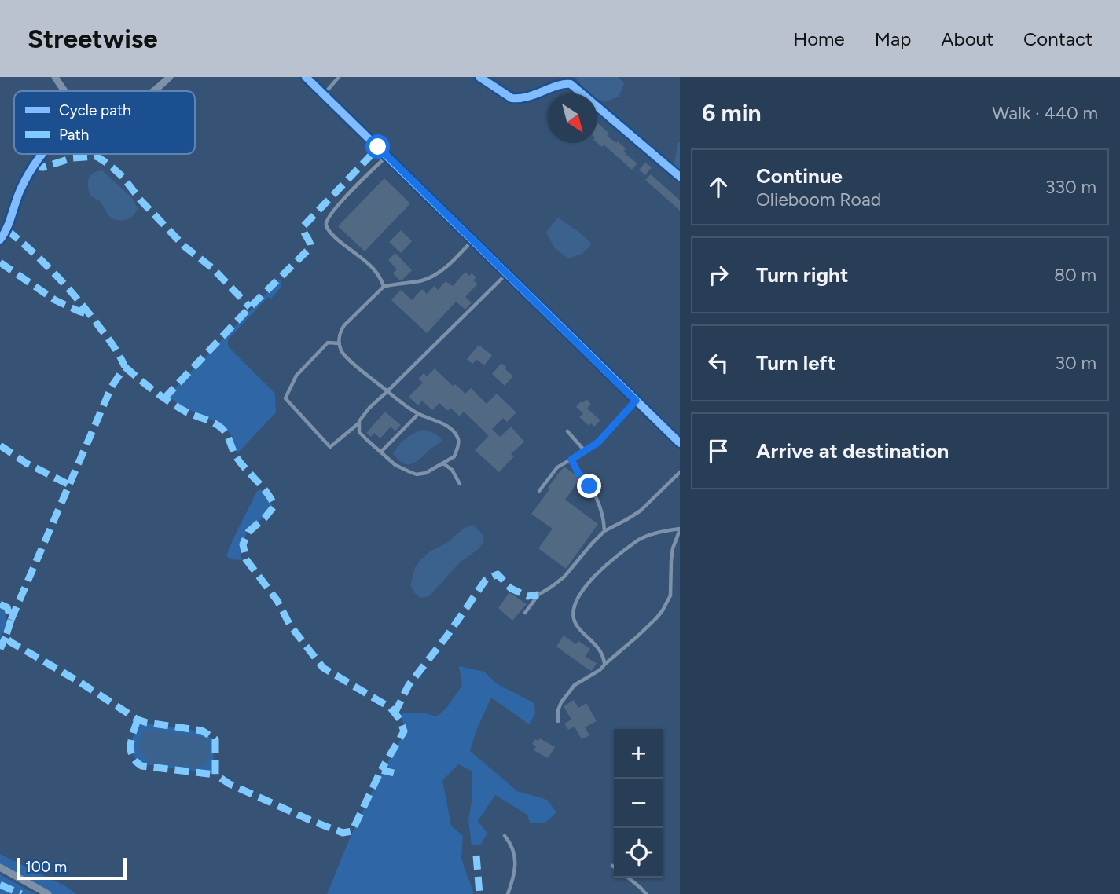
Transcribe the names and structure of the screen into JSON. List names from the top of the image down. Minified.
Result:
{"legend":["Cycle path","Path"],"scale_bar":"100 m","north":"bottom right","page":{"header":"Streetwise","nav":["Home","Map","About","Contact"],"heading":["6 min","Walk · 440 m"],"list":[["Continue","Olieboom Road","330 m"],["Turn right","80 m"],["Turn left","30 m"],"Arrive at destination"],"map_buttons":["+","−"],"scale":"100 m"}}
